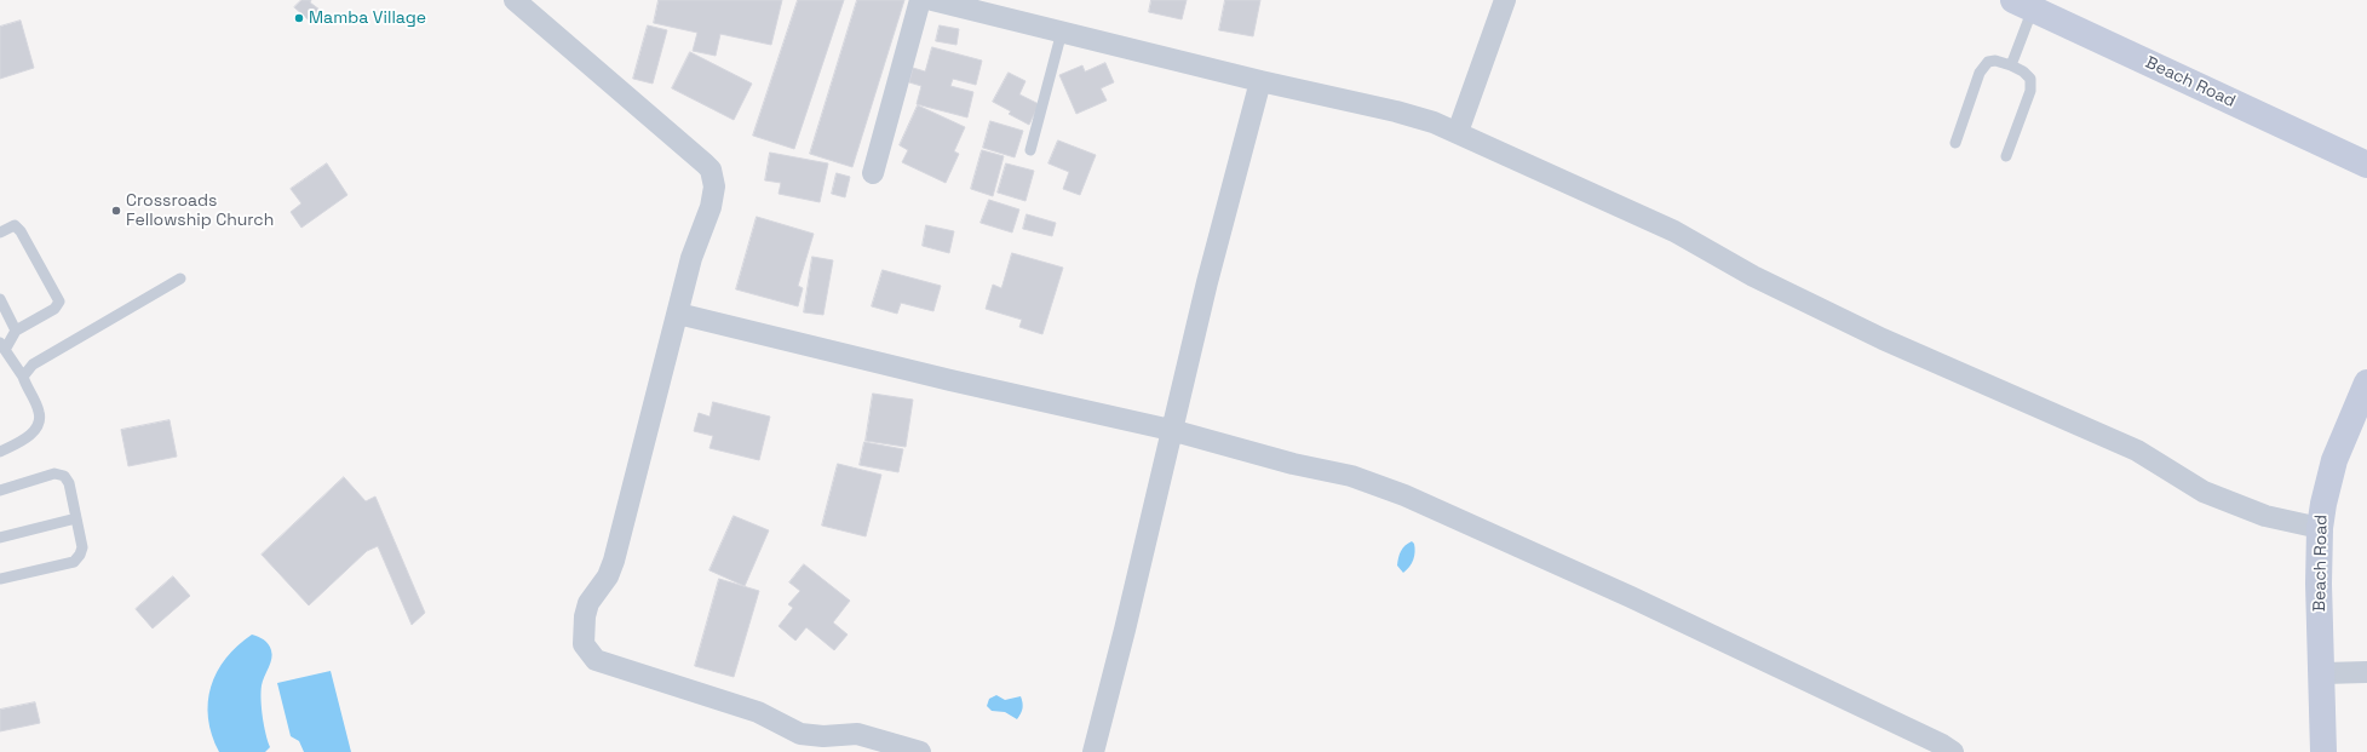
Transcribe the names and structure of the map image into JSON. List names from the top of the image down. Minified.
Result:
{"streets":{"main road":["Beach Road"]},"places":["Mamba Village","Crossroads Fellowship Church"]}
